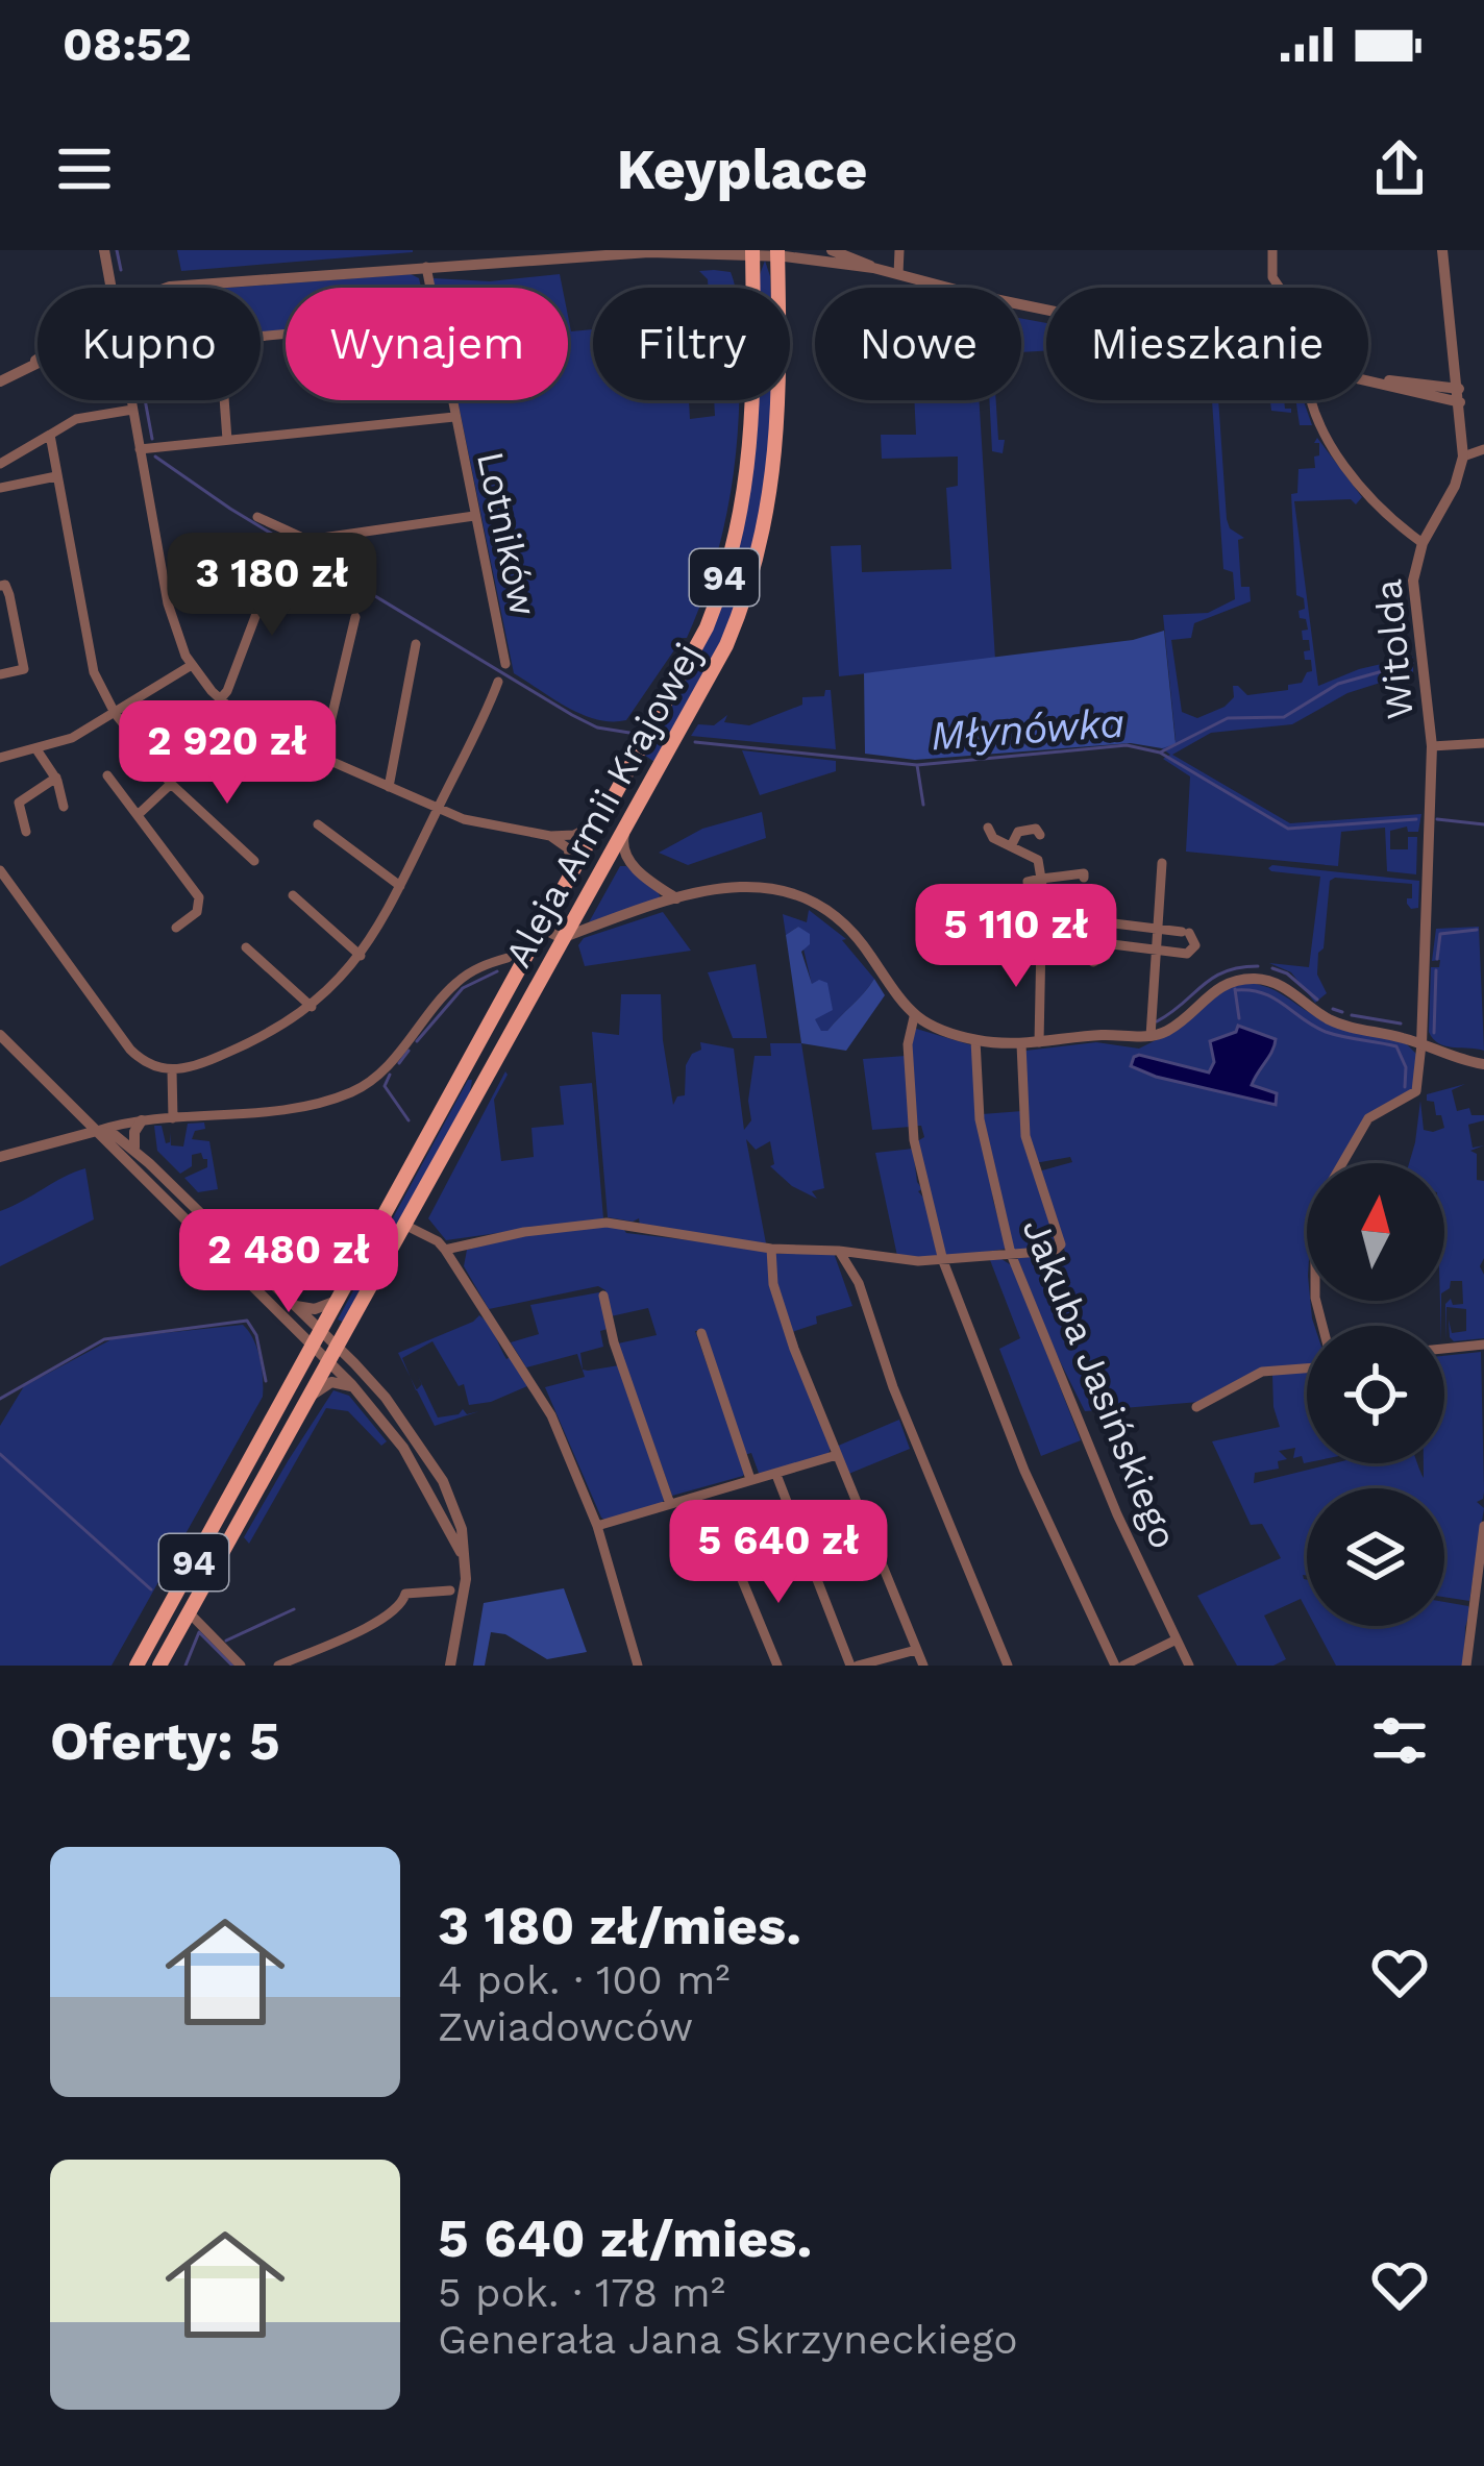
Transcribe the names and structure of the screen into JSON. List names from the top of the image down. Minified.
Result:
{"streets":{"main road":["94","Aleja Armii Krajowej"],"street":["Lotników","Witolda","Jakuba Jasińskiego"]},"water":["Młynówka"],"north":"top","page":{"status":"08:52","header":"Keyplace","chip":["Kupno","Wynajem","Filtry","Nowe","Mieszkanie"],"price":["3 180 zł","2 920 zł","5 110 zł","2 480 zł","5 640 zł"],"heading":"Oferty: 5","list":[{"name":"3 180 zł/mies.","note":"4 pok. · 100 m² · Zwiadowców"},{"name":"5 640 zł/mies.","note":"5 pok. · 178 m² · Generała Jana Skrzyneckiego"}]}}
